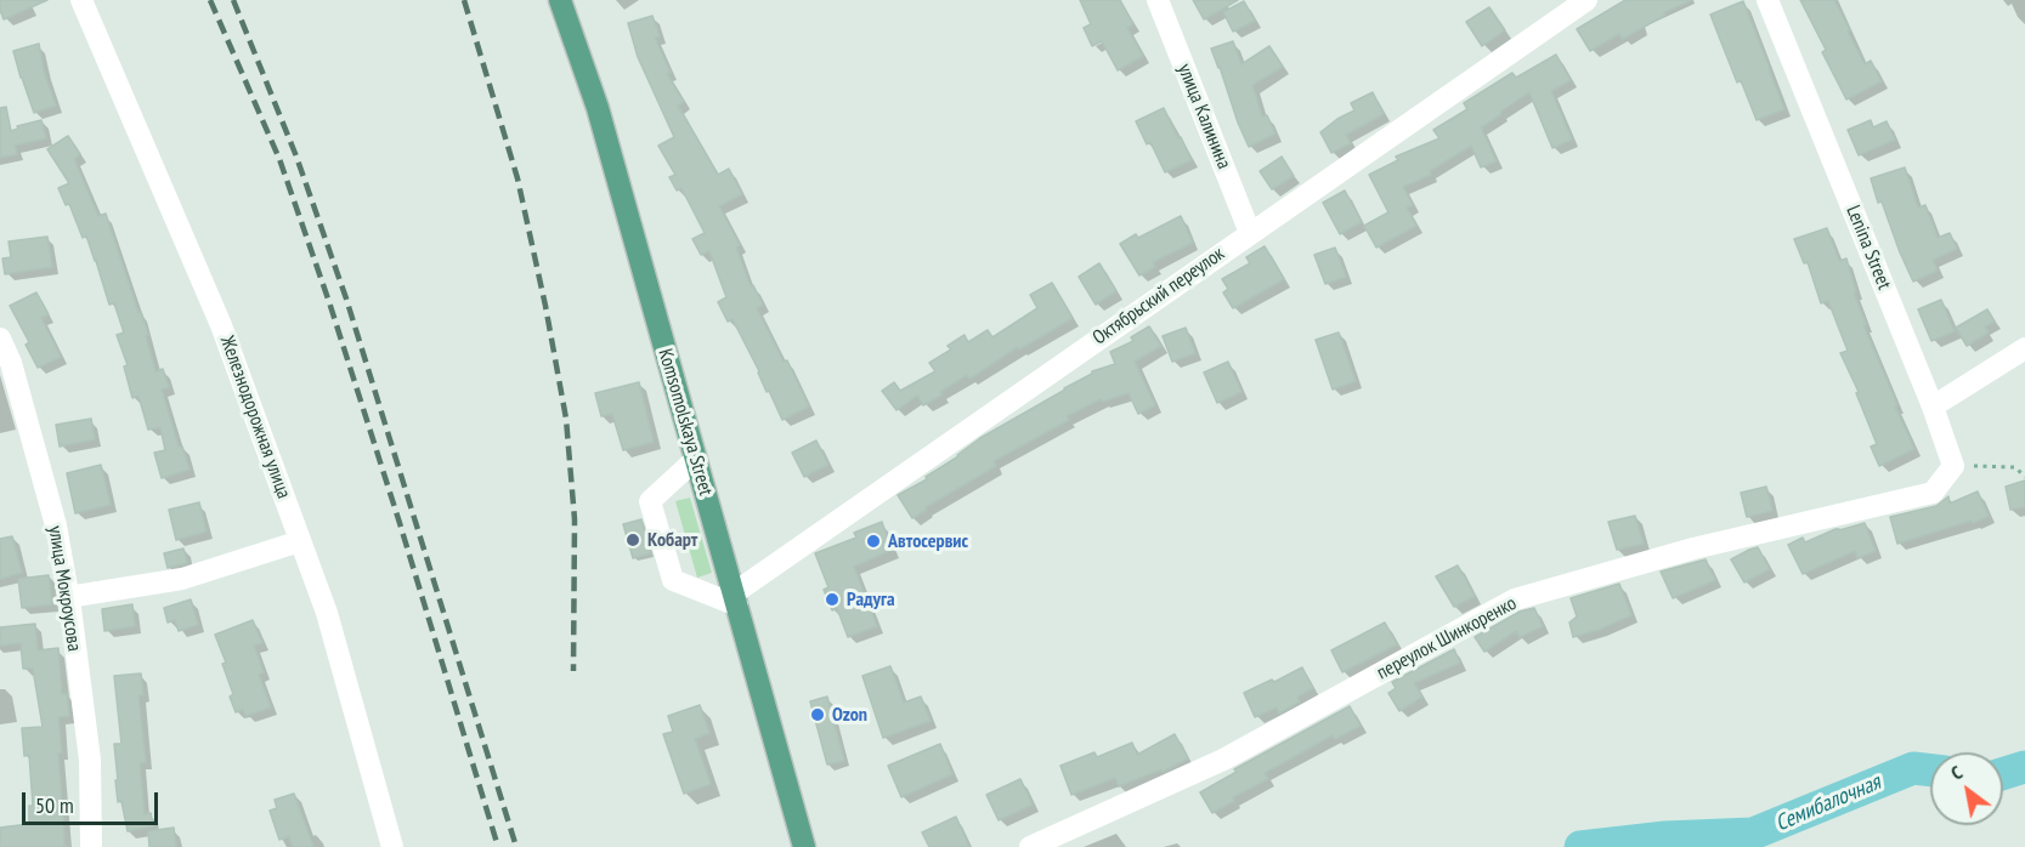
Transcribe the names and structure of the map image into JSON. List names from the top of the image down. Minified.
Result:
{"streets":{"main road":["Komsomolskaya Street"],"street":["улица Калинина","Lenina Street","Октябрьский переулок","Железнодорожная улица","улица Мокроусова","переулок Шинкоренко"]},"crossings":[["улица Калинина","Октябрьский переулок"],["Lenina Street","переулок Шинкоренко"],["Октябрьский переулок","Komsomolskaya Street"]],"water":["Семибалочная"],"places":["Кобарт","Автосервис","Радуга","Ozon"],"scale_bar":"50 m","north":"top left"}
